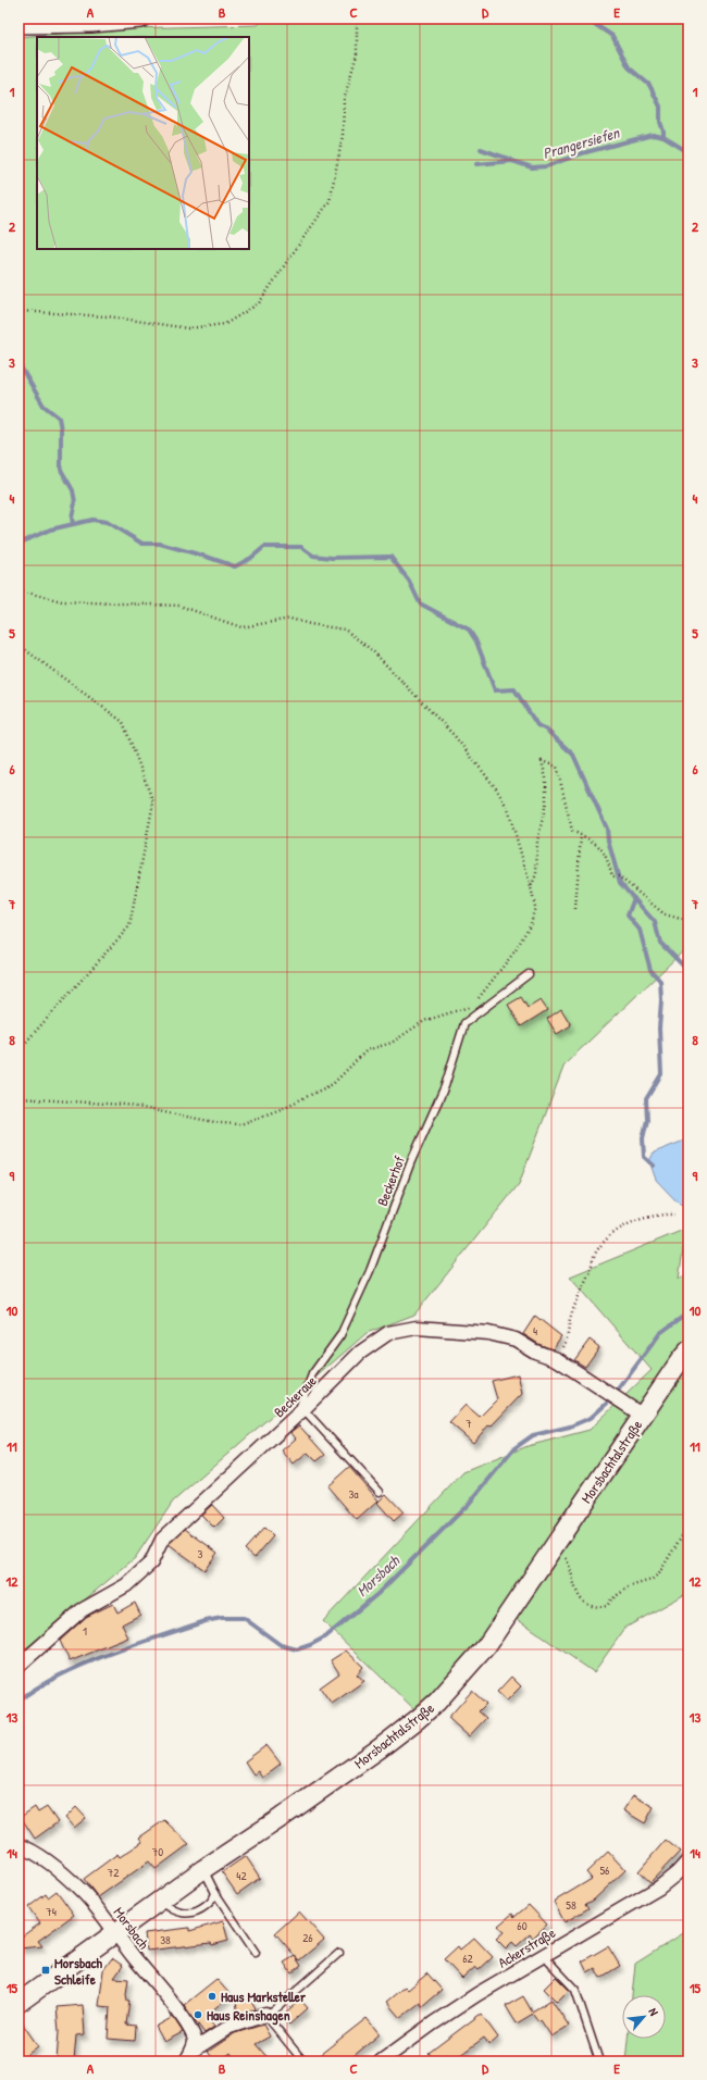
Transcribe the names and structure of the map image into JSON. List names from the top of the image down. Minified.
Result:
{"streets":{"main road":["Morsbachtalstraße"],"street":["Beckeraue","Morsbach","Ackerstraße"],"lane":["Beckerhof"]},"crossings":[["Beckerhof","Beckeraue"],["Beckeraue","Morsbachtalstraße"],["Morsbachtalstraße","Morsbach"]],"water":["Prangersiefen","Morsbach"],"places":{"transit":["Morsbach Schleife"],"other":["Haus Marksteller","Haus Reinshagen"]},"house_numbers":["4","7","3a","3","1","70","56","72","42","58","74","60","26","38","62"],"north":"top right","grid":{"columns":["A","B","C","D","E"],"rows":["1","2","3","4","5","6","7","8","9","10","11","12","13","14","15"]}}
